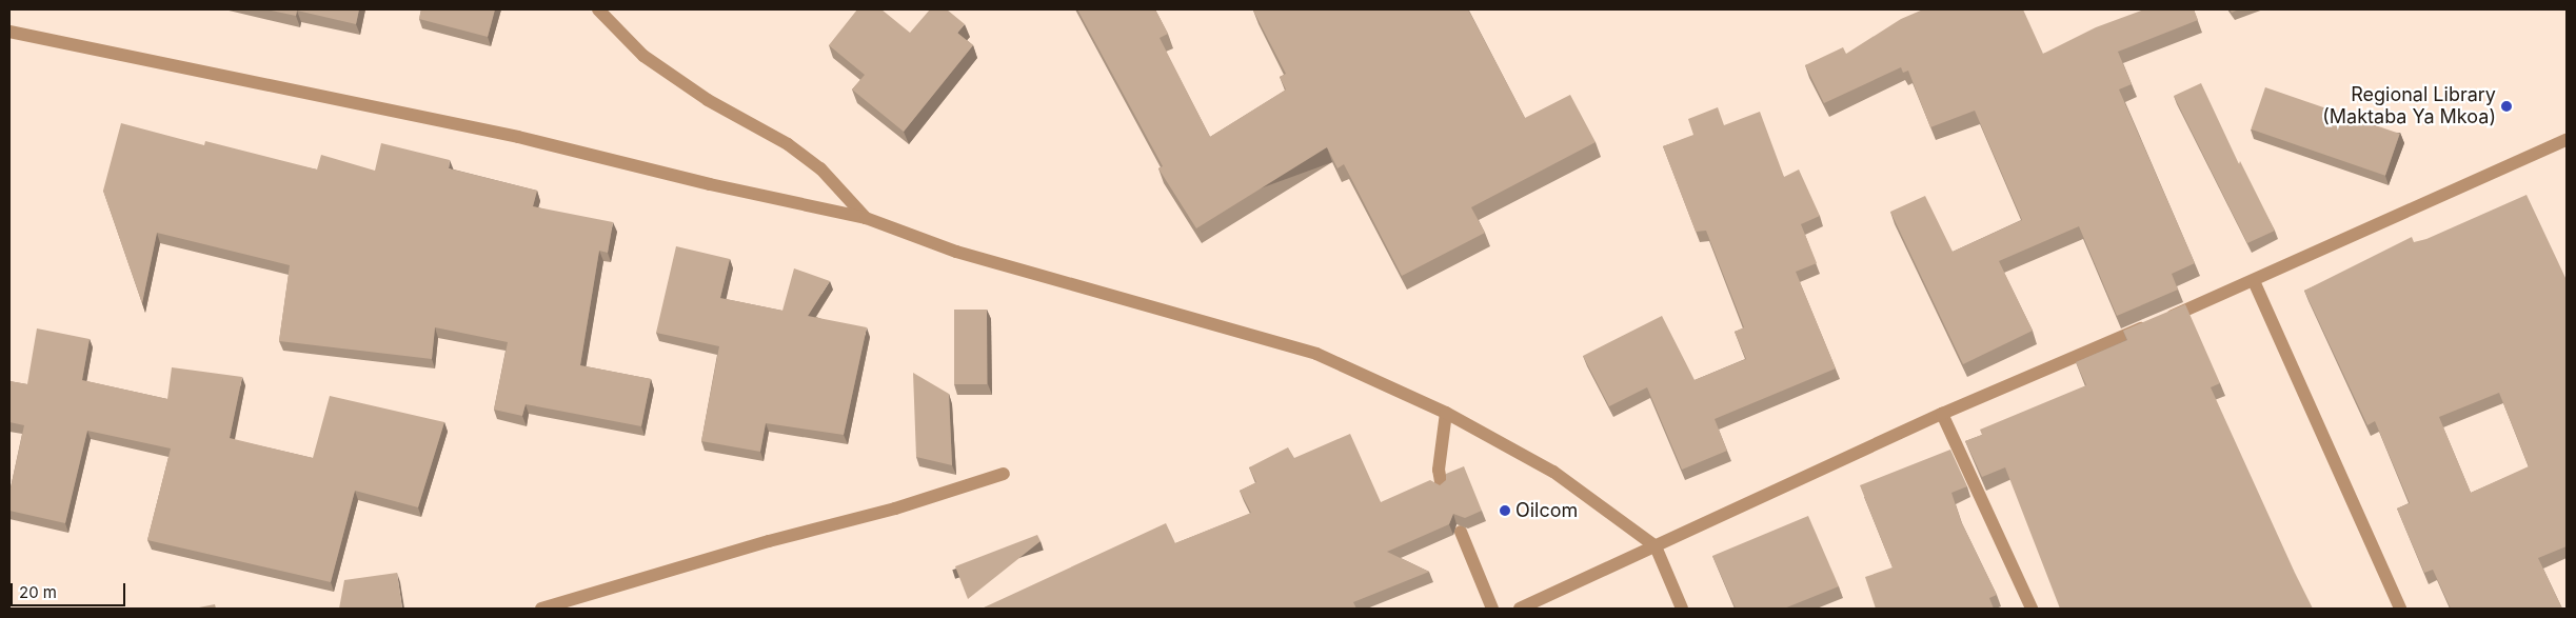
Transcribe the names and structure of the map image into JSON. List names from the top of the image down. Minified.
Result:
{"places":["Regional Library (Maktaba Ya Mkoa)","Oilcom"],"scale_bar":"20 m"}
